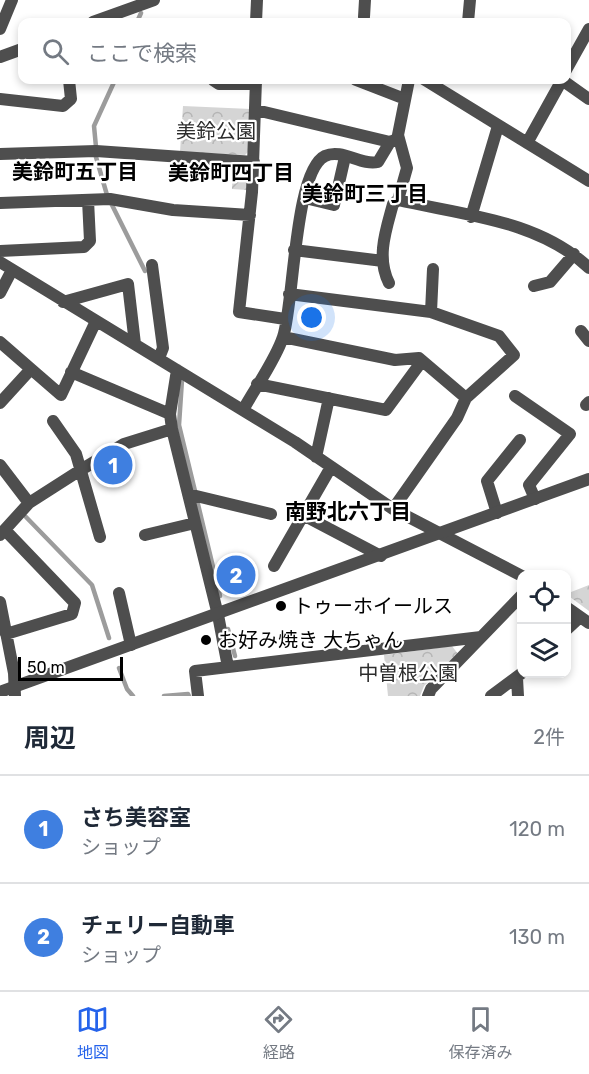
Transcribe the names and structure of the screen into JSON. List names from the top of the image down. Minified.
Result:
{"districts":["美鈴町五丁目","美鈴町四丁目","美鈴町三丁目","南野北六丁目"],"parks":["美鈴公園","中曽根公園"],"places":["トゥーホイールス","お好み焼き 大ちゃん"],"scale_bar":"50 m","page":{"search":"ここで検索","pins":["1","2"],"scale":"50 m","heading":["周辺","2件"],"list":[{"mark":"1","name":"さち美容室","note":"ショップ","value":"120 m"},{"mark":"2","name":"チェリー自動車","note":"ショップ","value":"130 m"}],"nav":["地図","経路","保存済み"]}}
